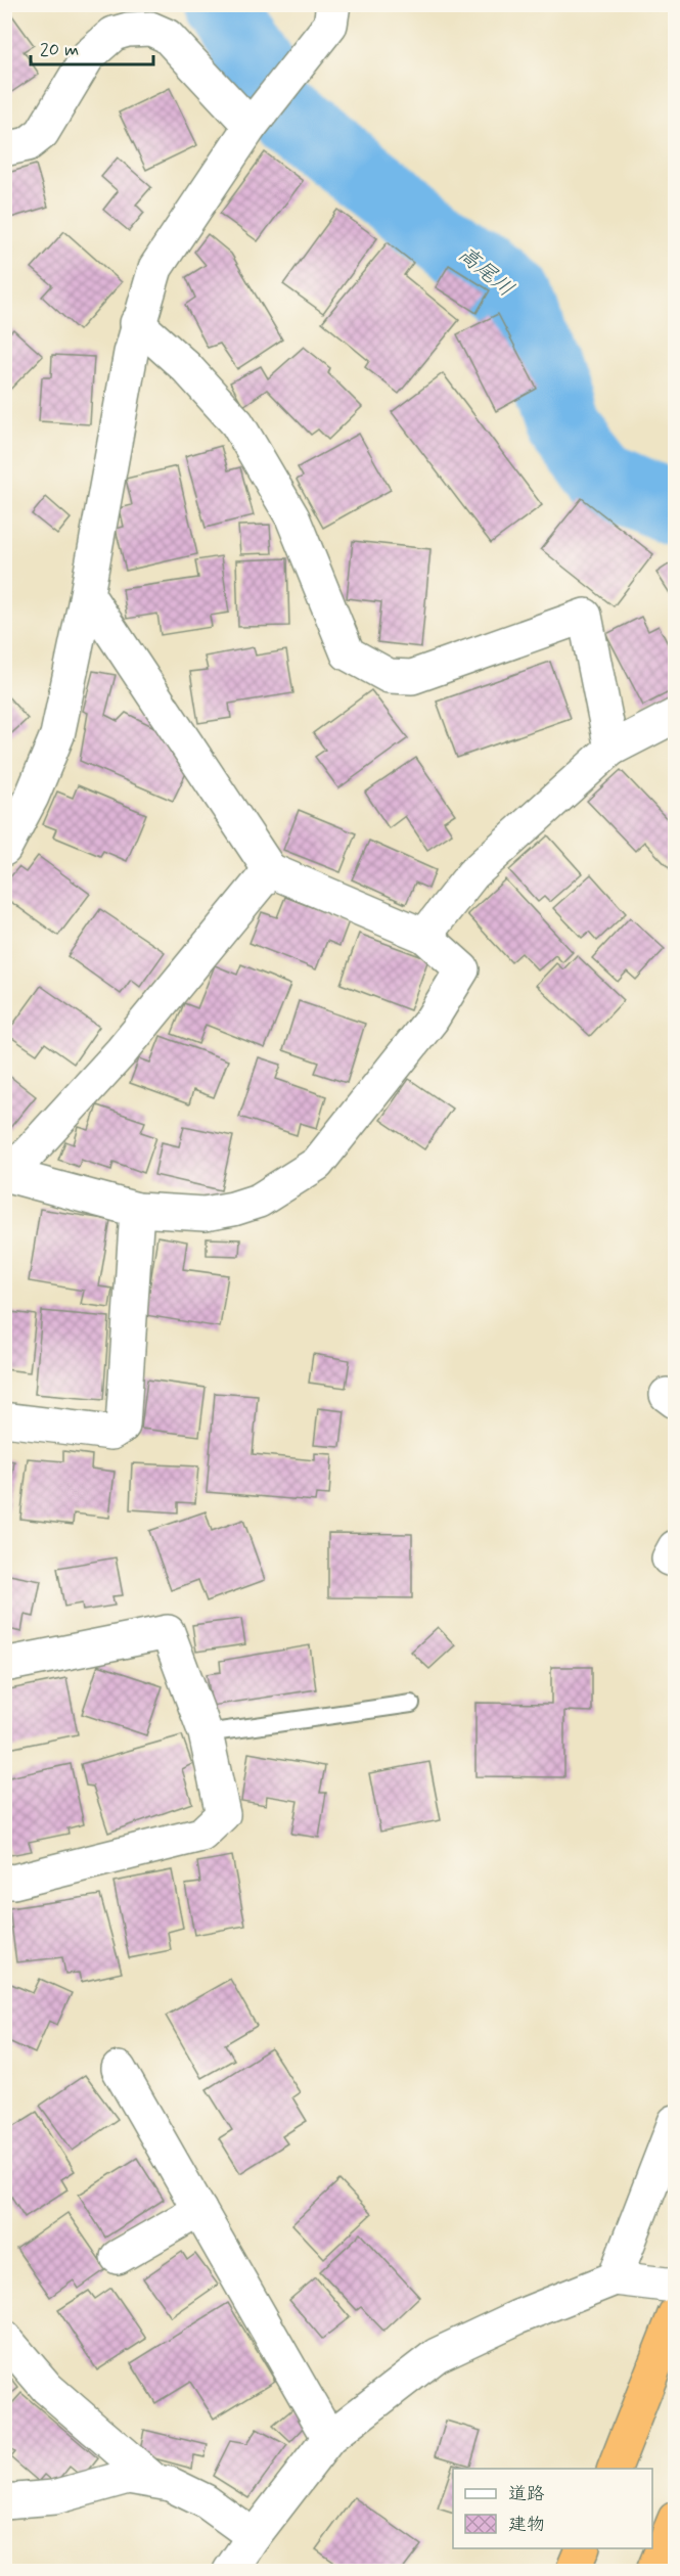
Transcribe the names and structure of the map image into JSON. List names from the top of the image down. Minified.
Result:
{"water":["高尾川"],"legend":["道路","建物"],"scale_bar":"20 m"}
